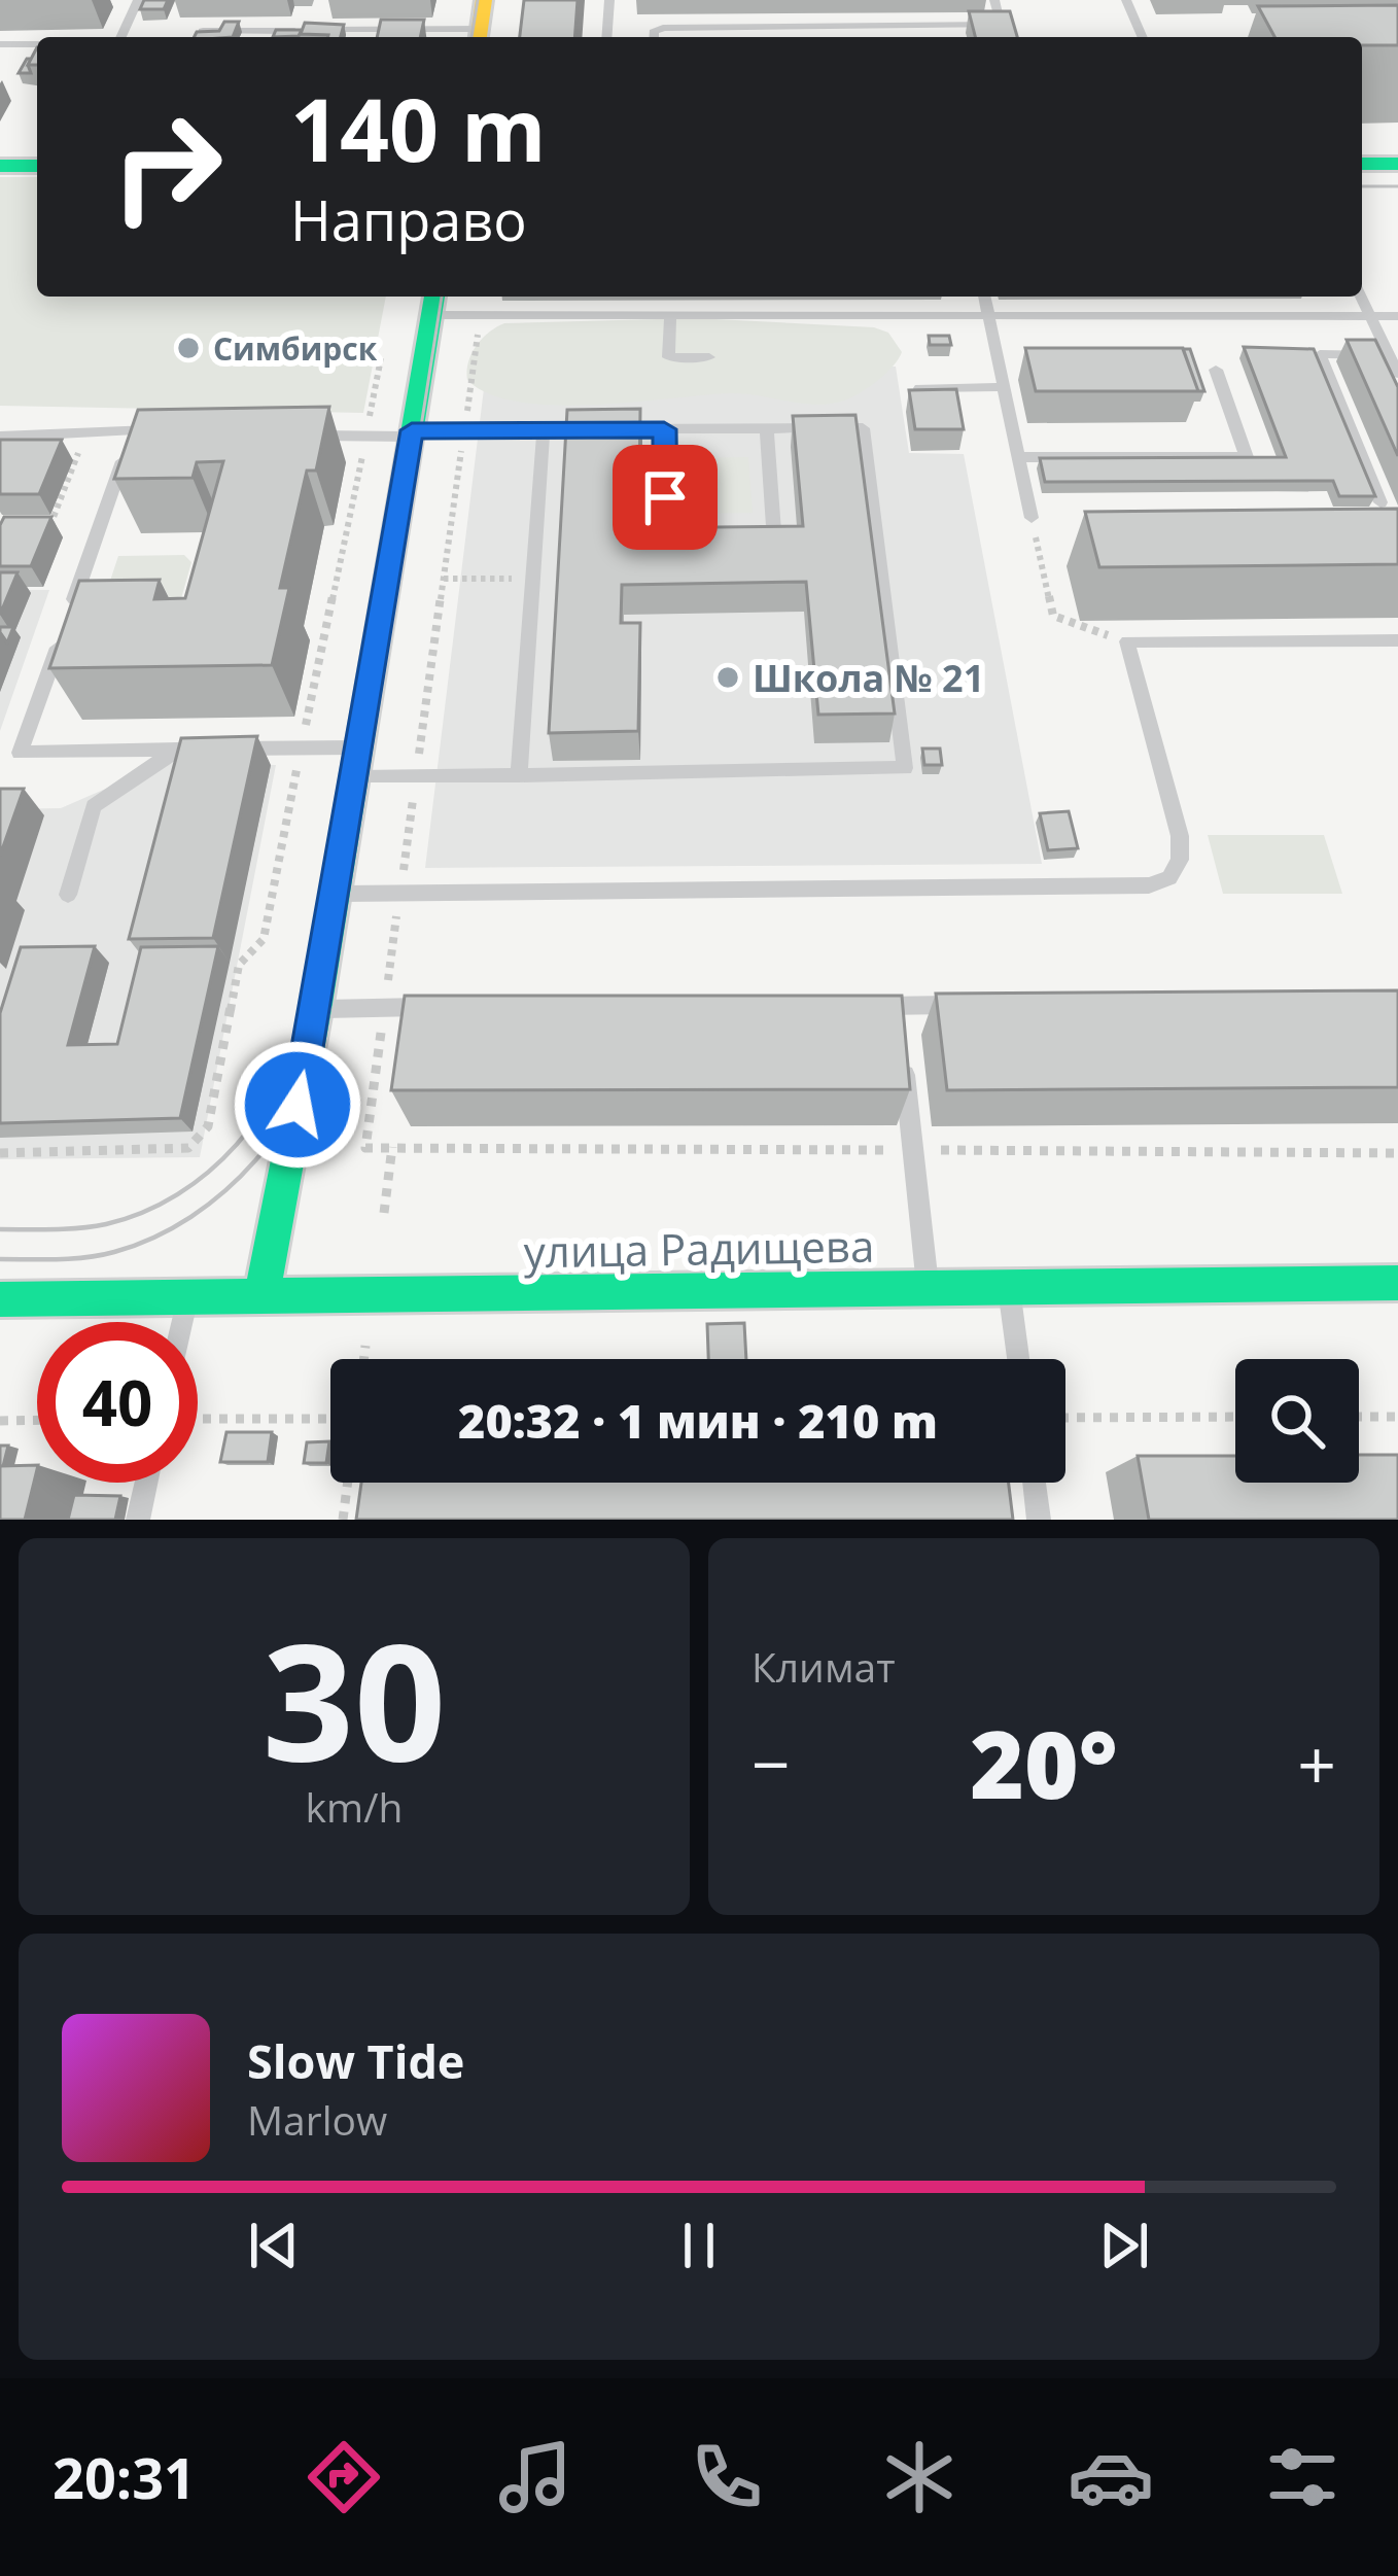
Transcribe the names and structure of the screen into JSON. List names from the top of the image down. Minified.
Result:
{"streets":{"street":["улица Радищева"]},"places":["Симбирск","Школа № 21"],"page":{"turn":["140 m","Направо"],"limit":"40","trip":"20:32 · 1 мин · 210 m","tile":[["30","km/h"],"Климат"],"heat":["−","20°","+"],"song":["Slow Tide","Marlow"],"tabs":"20:31"}}
